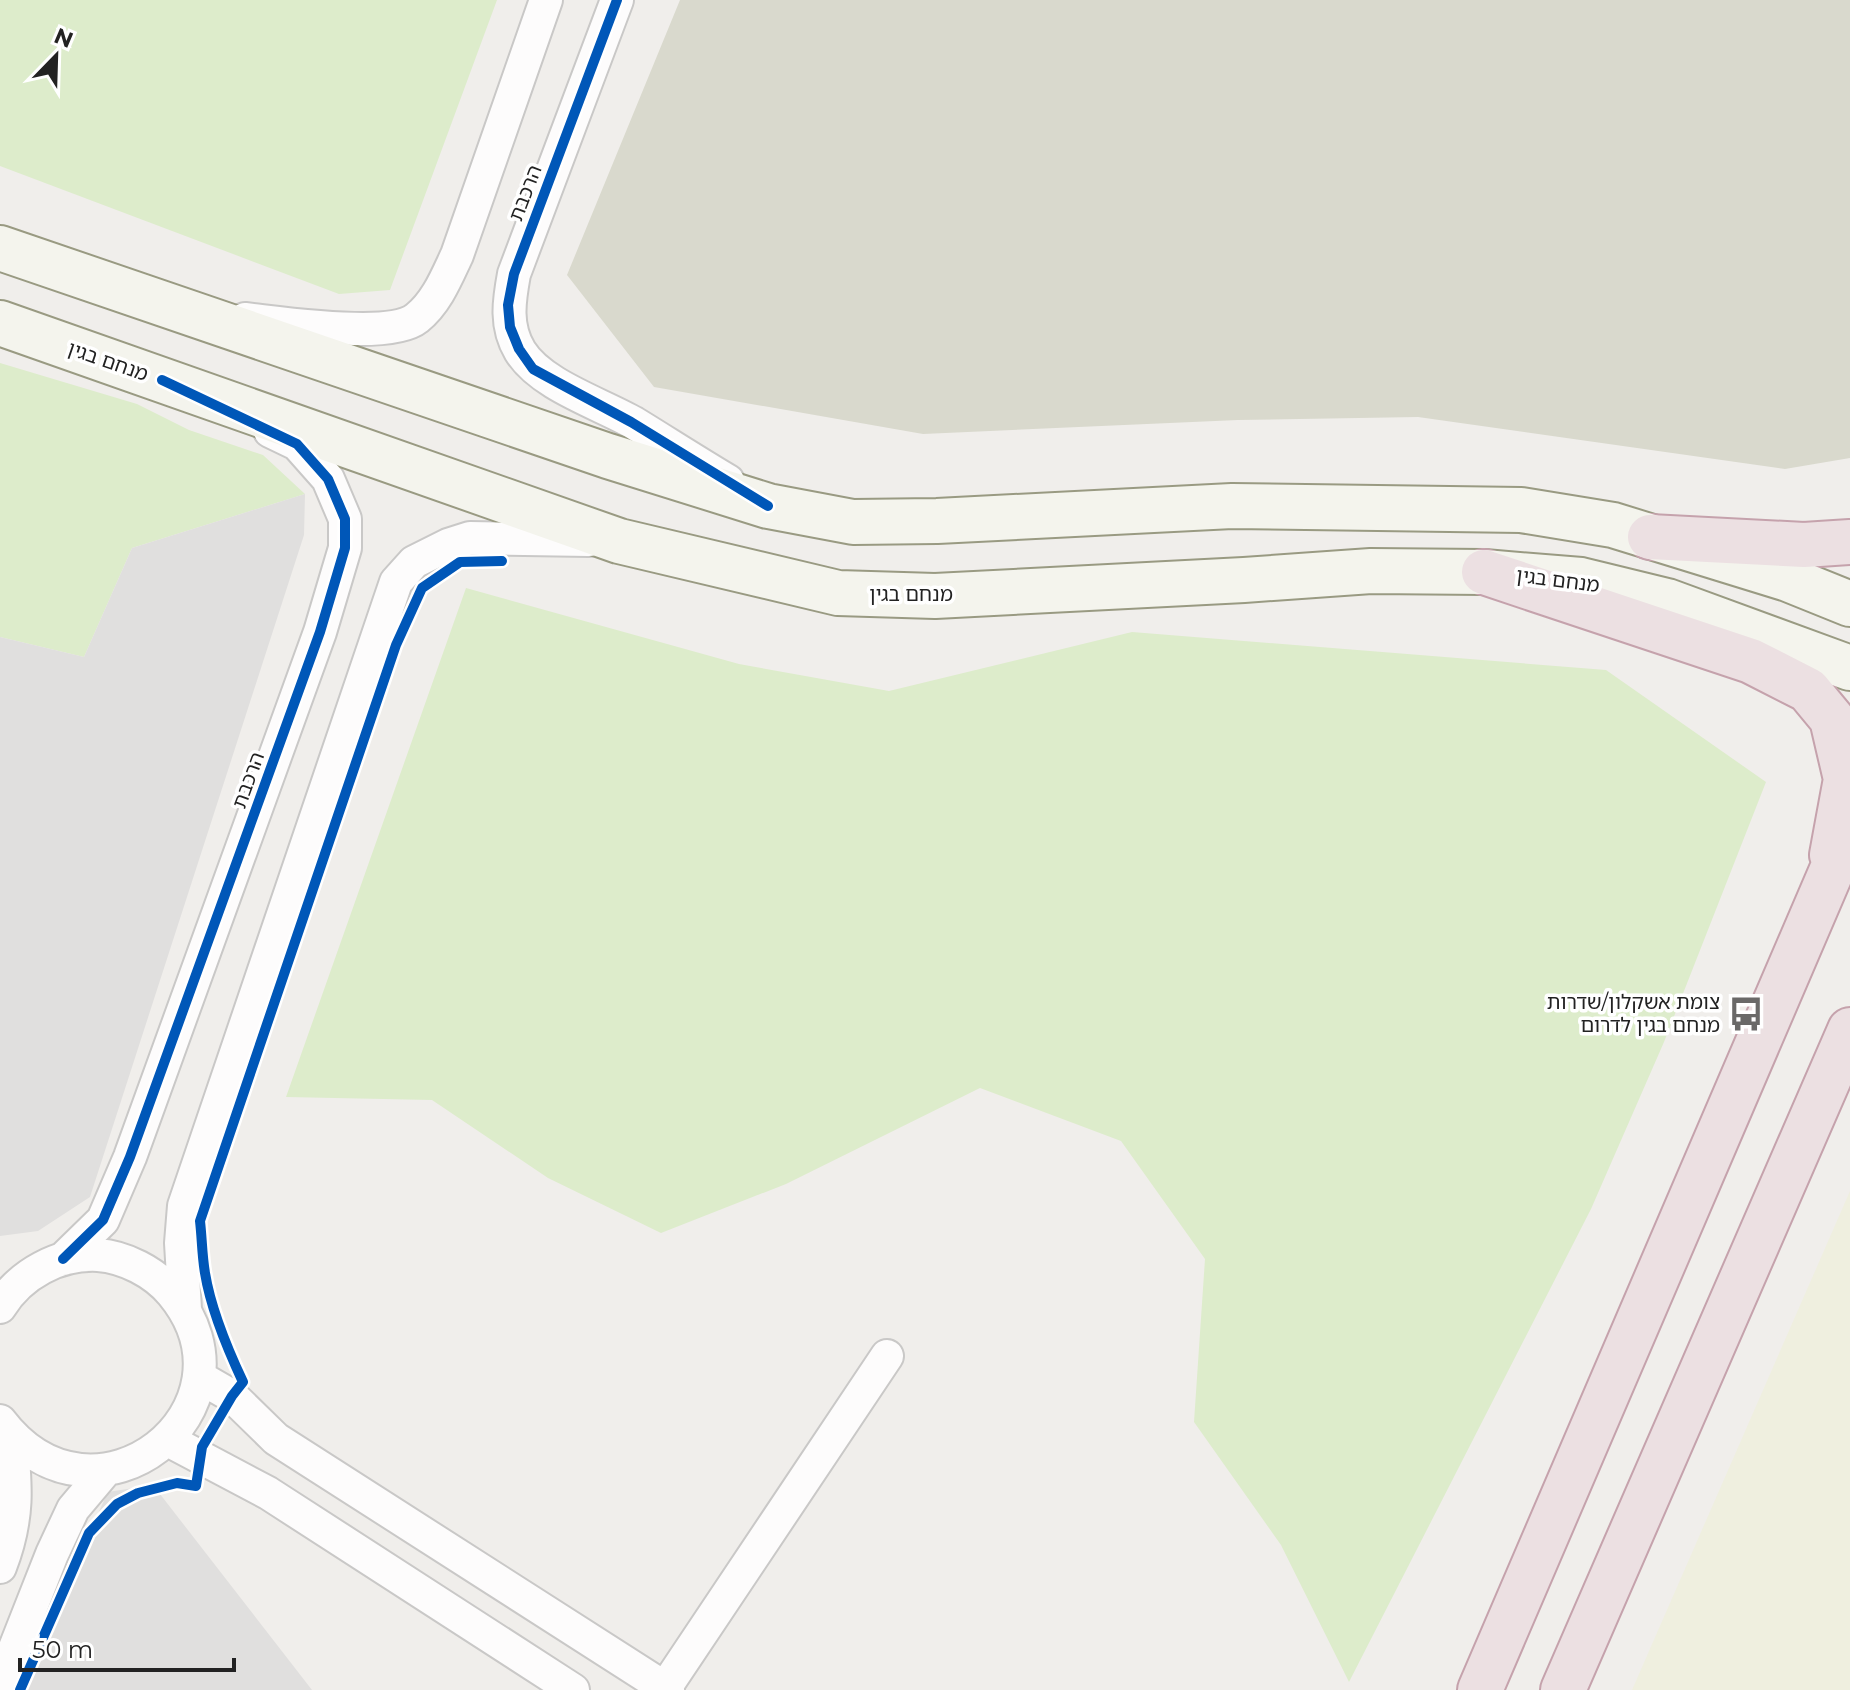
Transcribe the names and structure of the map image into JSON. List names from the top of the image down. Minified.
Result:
{"streets":{"main road":["מנחם בגין"],"street":["הרכבת"]},"crossings":[["הרכבת","מנחם בגין"]],"places":{"bus stop":["צומת אשקלון/שדרות מנחם בגין לדרום"]},"scale_bar":"50 m","north":"top right"}
